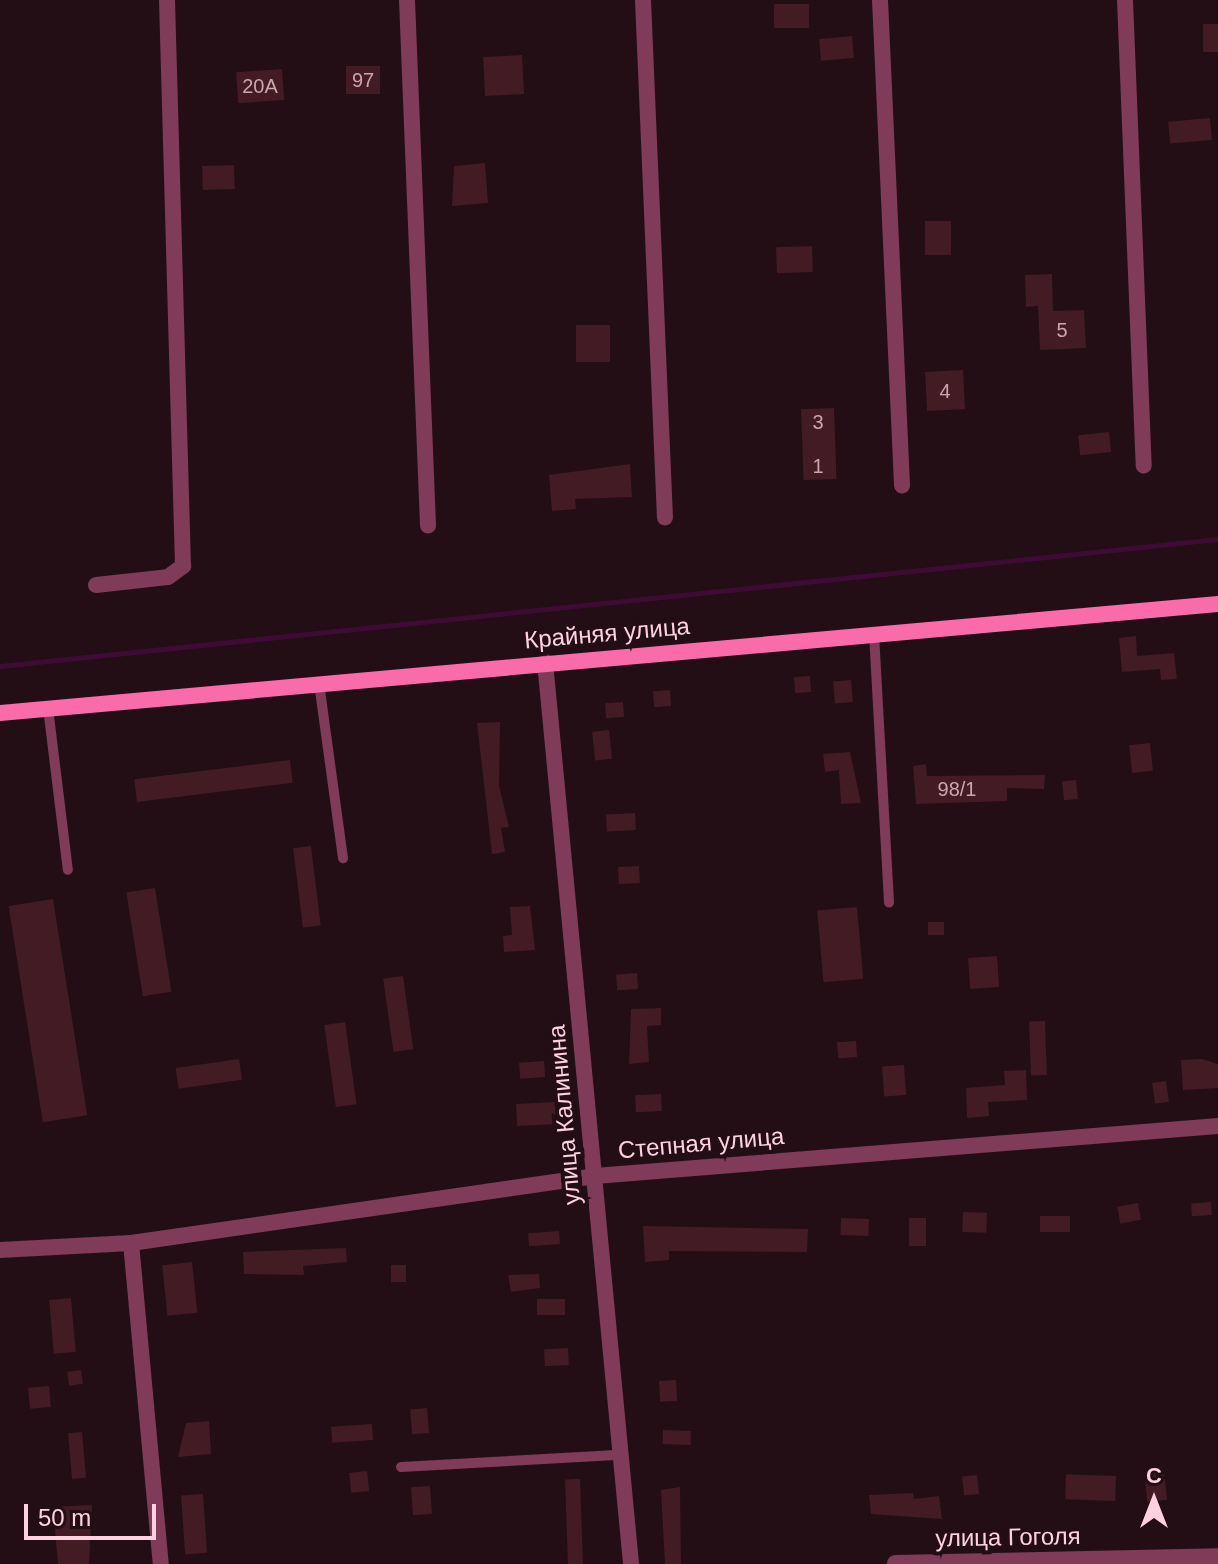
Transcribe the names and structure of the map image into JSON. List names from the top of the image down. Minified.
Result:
{"streets":{"main road":["Крайняя улица"],"street":["улица Калинина","Степная улица","улица Гоголя"]},"crossings":[["Крайняя улица","улица Калинина"],["улица Калинина","Степная улица"]],"house_numbers":["97","20А","5","4","3","1","98/1"],"scale_bar":"50 m","north":"top"}
